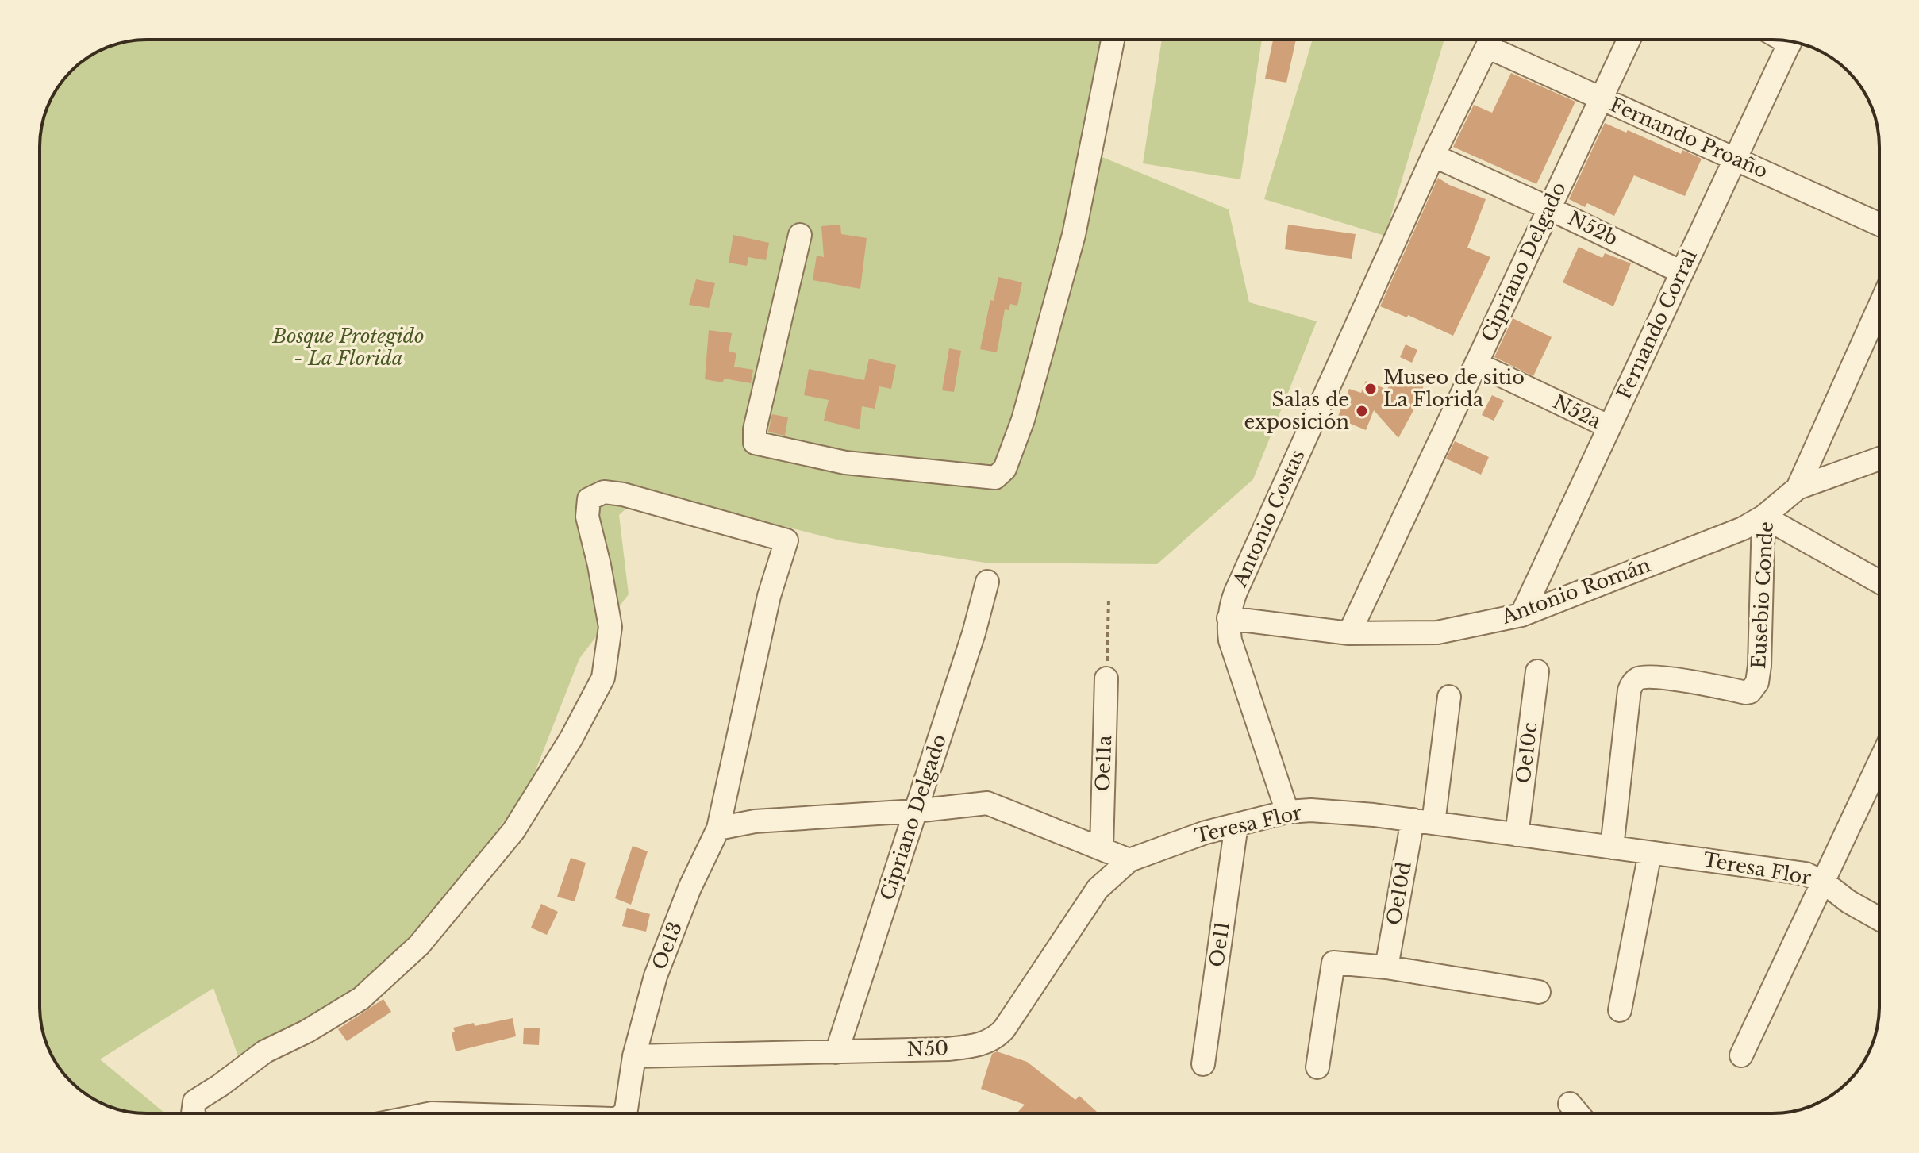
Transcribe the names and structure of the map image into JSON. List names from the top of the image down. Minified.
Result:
{"streets":{"street":["Fernando Proaño","N52b","Cipriano Delgado","Fernando Corral","N52a","Antonio Costas","Antonio Román","Eusebio Conde","Oe10c","Oe11a","Teresa Flor","Oe10d","Oe11","Oe13","N50"]},"crossings":[["Fernando Proaño","Cipriano Delgado"],["Fernando Proaño","Fernando Corral"],["N52b","Cipriano Delgado"],["N52b","Fernando Corral"],["N52b","Antonio Costas"],["Cipriano Delgado","N52a"],["Cipriano Delgado","Antonio Román"],["Cipriano Delgado","N50"],["Fernando Corral","N52a"],["Fernando Corral","Antonio Román"],["Antonio Costas","Antonio Román"],["Antonio Costas","Teresa Flor"],["Antonio Román","Eusebio Conde"],["Eusebio Conde","Teresa Flor"],["Oe10c","Teresa Flor"],["Teresa Flor","Oe10d"],["Teresa Flor","Oe11"],["Teresa Flor","N50"],["Oe13","N50"]],"parks":["Bosque Protegido - La Florida"],"places":["Museo de sitio La Florida","Salas de exposición"]}
